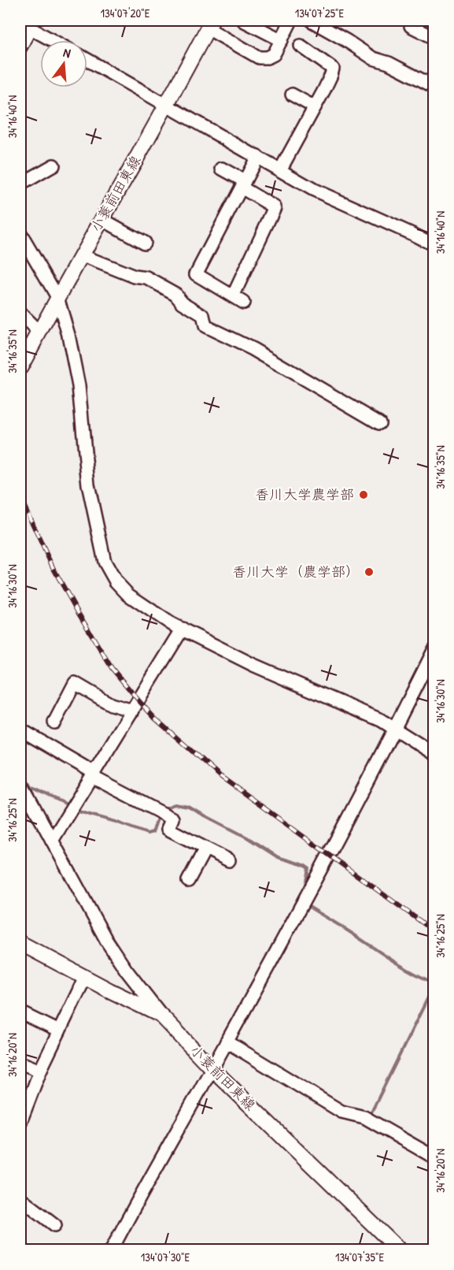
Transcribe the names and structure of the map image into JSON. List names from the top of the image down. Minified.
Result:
{"streets":{"main road":["小蓑前田東線"]},"places":["香川大学農学部","香川大学（農学部）"],"north":"top","coordinates":["134°07'20\"E","134°07'25\"E","34°16'40\"N","34°16'35\"N","34°16'30\"N","34°16'25\"N","34°16'20\"N","134°07'30\"E","134°07'35\"E"]}
